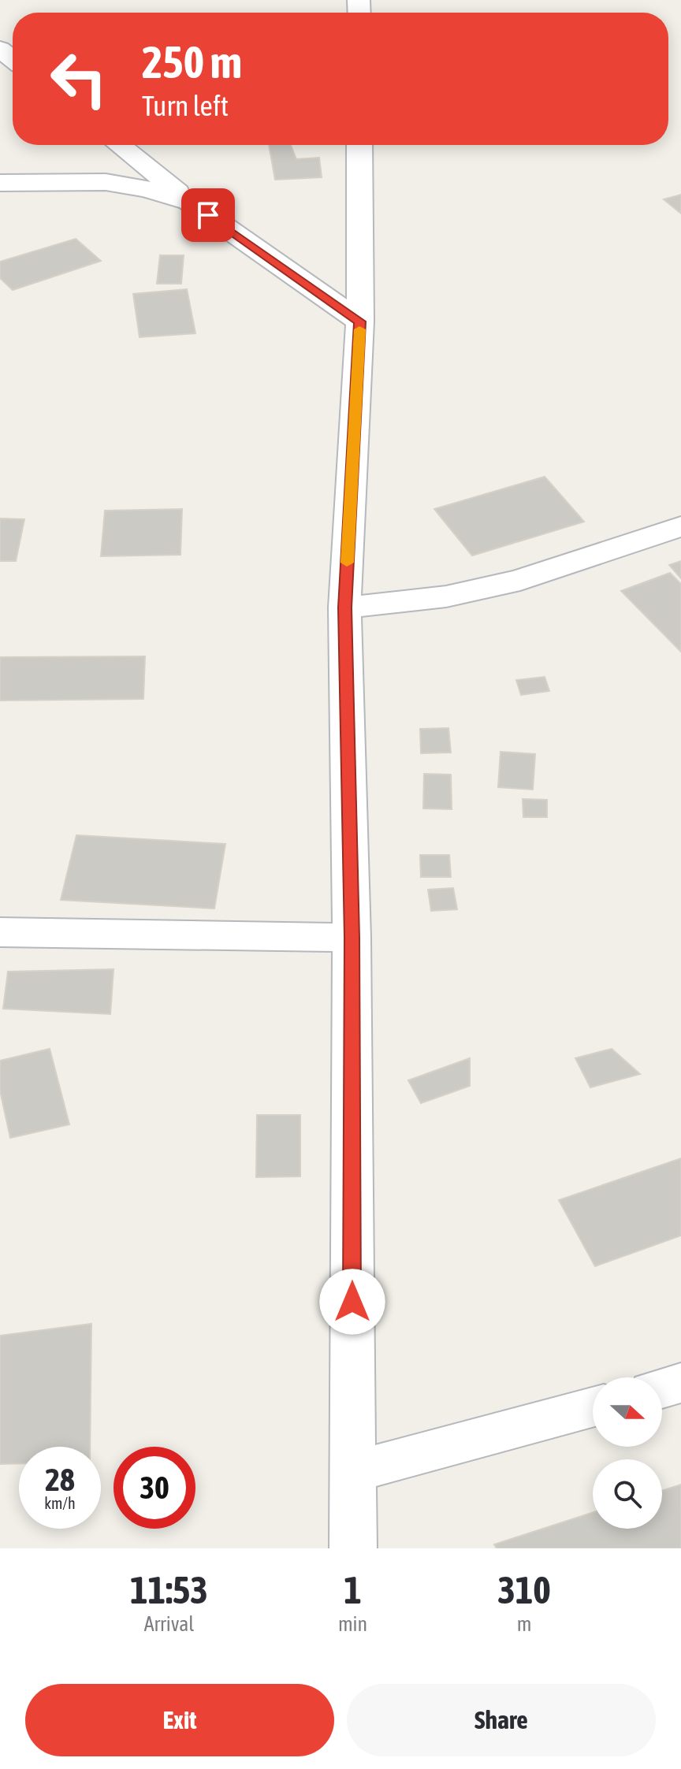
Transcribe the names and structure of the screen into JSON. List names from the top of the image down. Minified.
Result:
{"north":"right","page":{"turn":["250 m","Turn left"],"speed":"28 km/h","limit":"30","eta":["11:53","Arrival","1","min","310","m"],"buttons":["Exit","Share"]}}
